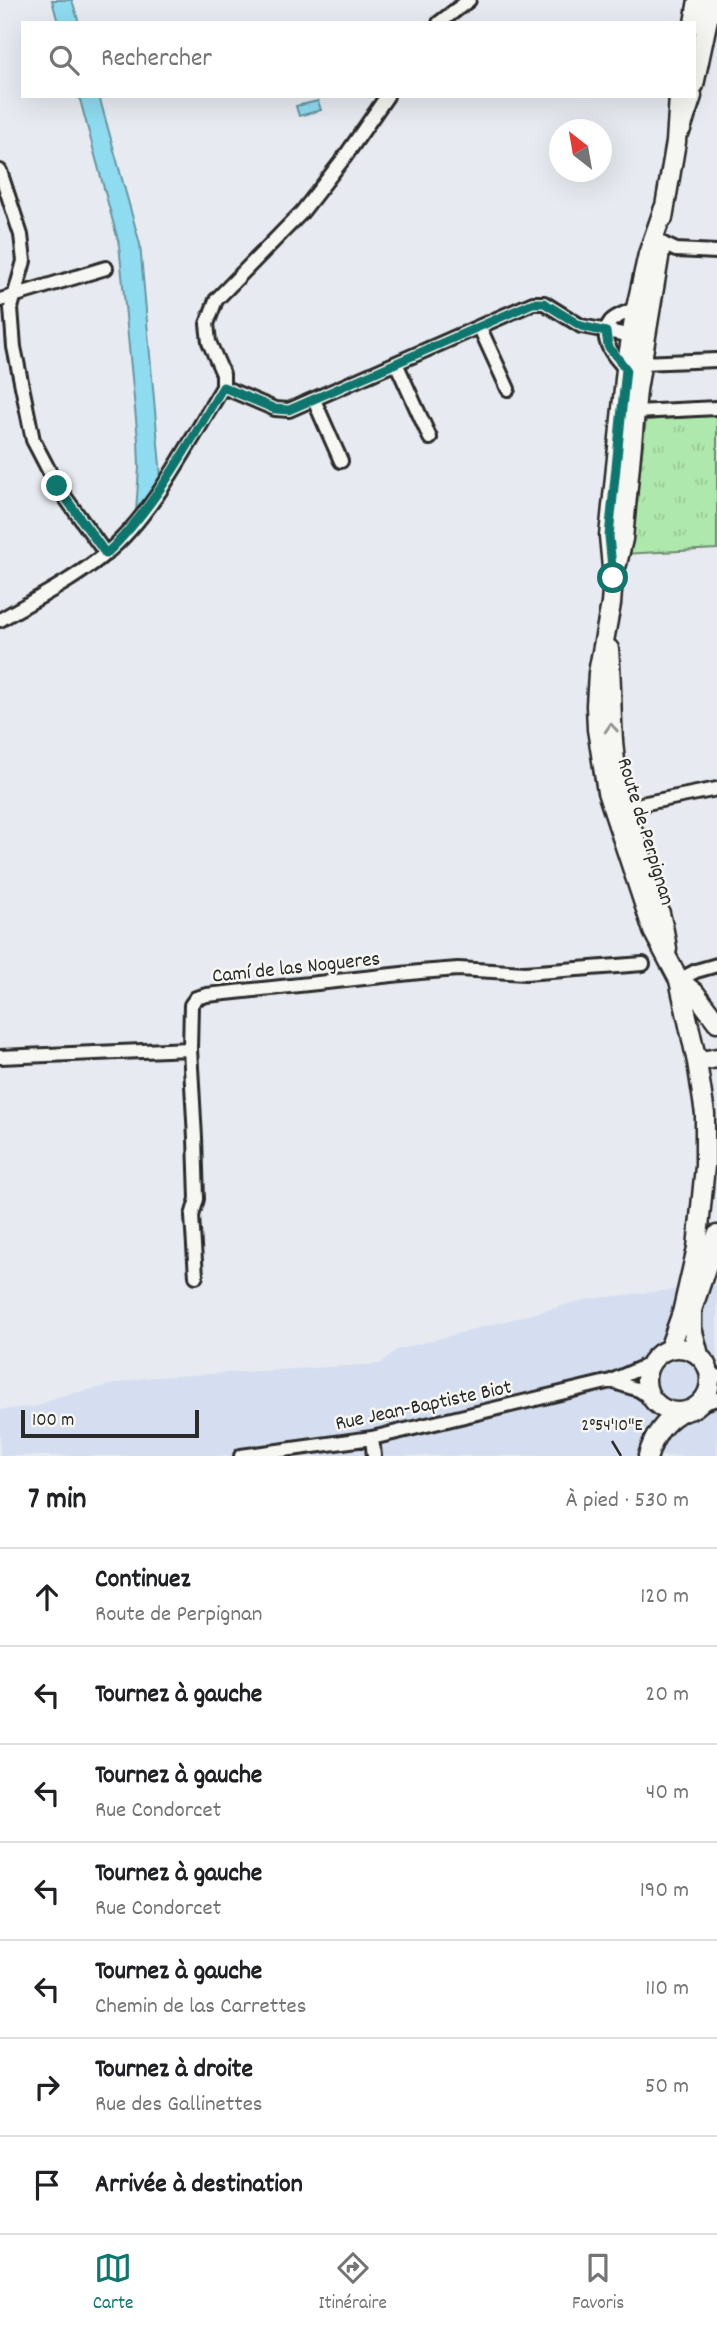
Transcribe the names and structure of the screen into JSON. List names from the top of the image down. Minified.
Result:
{"streets":{"main road":["Route de Perpignan"],"street":["Camí de las Nogueres","Rue Jean-Baptiste Biot"]},"crossings":[["Route de Perpignan","Rue Jean-Baptiste Biot"]],"scale_bar":"100 m","north":"top left","page":{"search":"Rechercher","scale":"100 m","heading":["7 min","À pied · 530 m"],"list":[["Continuez","Route de Perpignan","120 m"],["Tournez à gauche","20 m"],["Tournez à gauche","Rue Condorcet","40 m"],["Tournez à gauche","Rue Condorcet","190 m"],["Tournez à gauche","Chemin de las Carrettes","110 m"],["Tournez à droite","Rue des Gallinettes","50 m"],"Arrivée à destination"],"nav":["Carte","Itinéraire","Favoris"]},"coordinates":["2°54'10\"E"]}
